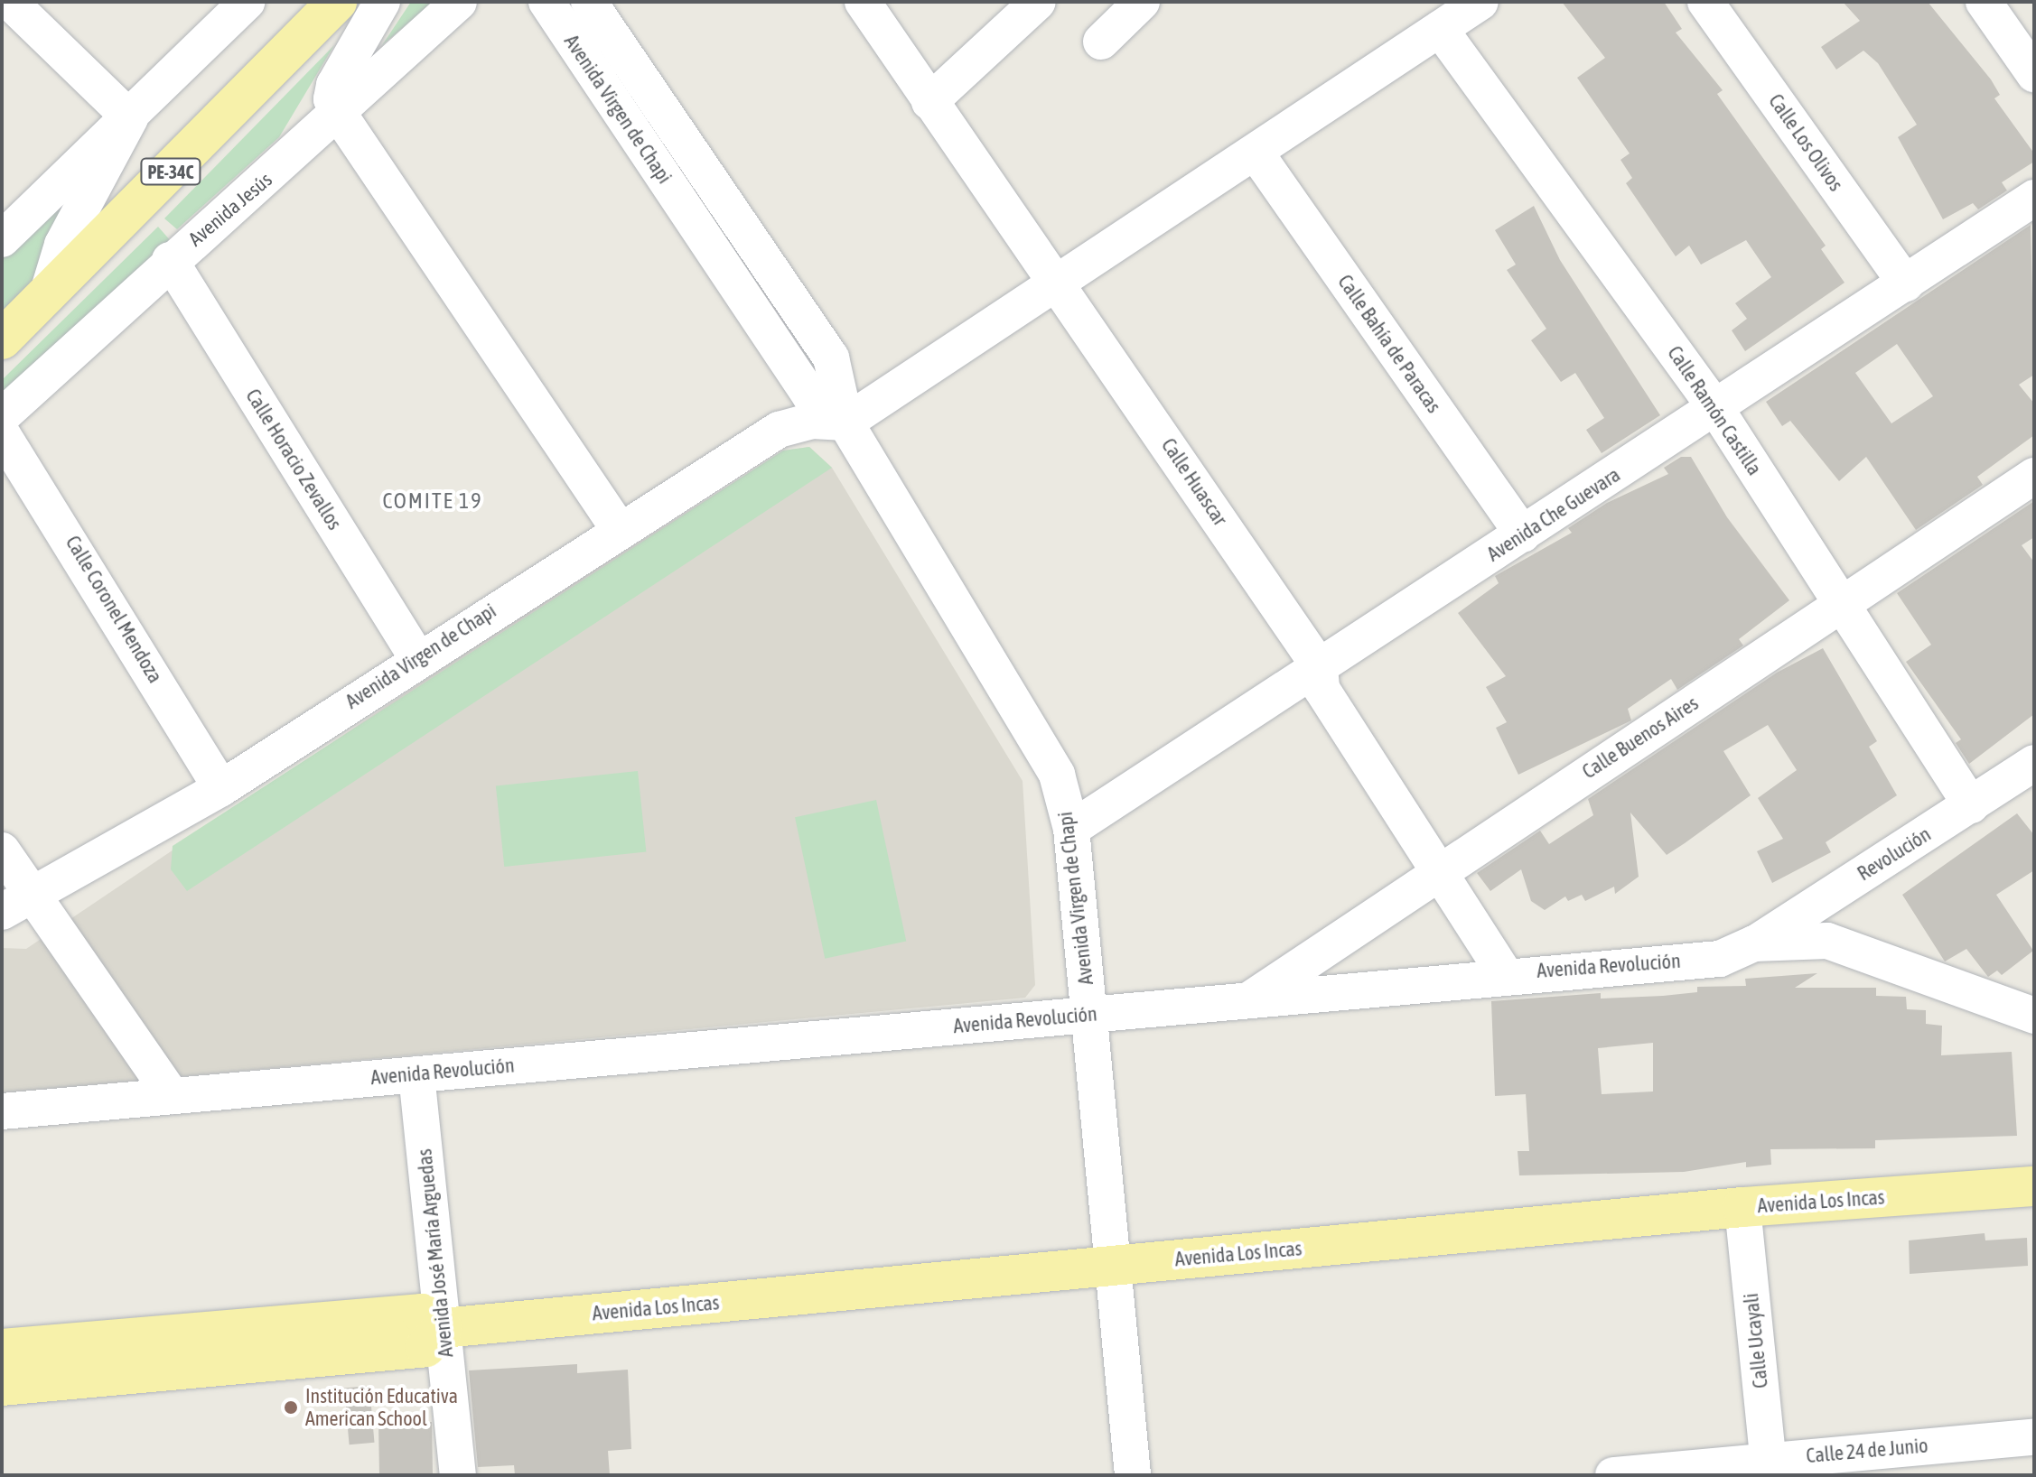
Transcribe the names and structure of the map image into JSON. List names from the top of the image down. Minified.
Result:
{"streets":{"main road":["PE-34C","Avenida Los Incas"],"street":["Avenida Virgen de Chapi","Calle Los Olivos","Avenida Jesús","Calle Bahía de Paracas","Calle Ramón Castilla","Calle Horacio Zevallos","Calle Huascar","Avenida Che Guevara","Calle Coronel Mendoza","Calle Buenos Aires","Revolución","Avenida Revolución","Avenida José María Arguedas","Calle Ucayali","Calle 24 de Junio"]},"crossings":[["Avenida Virgen de Chapi","Calle Horacio Zevallos"],["Avenida Virgen de Chapi","Avenida Che Guevara"],["Avenida Virgen de Chapi","Calle Coronel Mendoza"],["Avenida Virgen de Chapi","Avenida Revolución"],["Avenida Virgen de Chapi","Avenida Los Incas"],["Calle Los Olivos","Avenida Che Guevara"],["Avenida Jesús","Calle Horacio Zevallos"],["Calle Bahía de Paracas","Avenida Che Guevara"],["Calle Ramón Castilla","Avenida Che Guevara"],["Calle Ramón Castilla","Calle Buenos Aires"],["Calle Ramón Castilla","Revolución"],["Calle Huascar","Avenida Che Guevara"],["Calle Huascar","Calle Buenos Aires"],["Calle Huascar","Avenida Revolución"],["Calle Buenos Aires","Avenida Revolución"],["Revolución","Avenida Revolución"],["Avenida Revolución","Avenida José María Arguedas"],["Avenida Los Incas","Avenida José María Arguedas"],["Avenida Los Incas","Calle Ucayali"],["Calle Ucayali","Calle 24 de Junio"]],"districts":["COMITE 19"],"places":["Institución Educativa American School"]}
